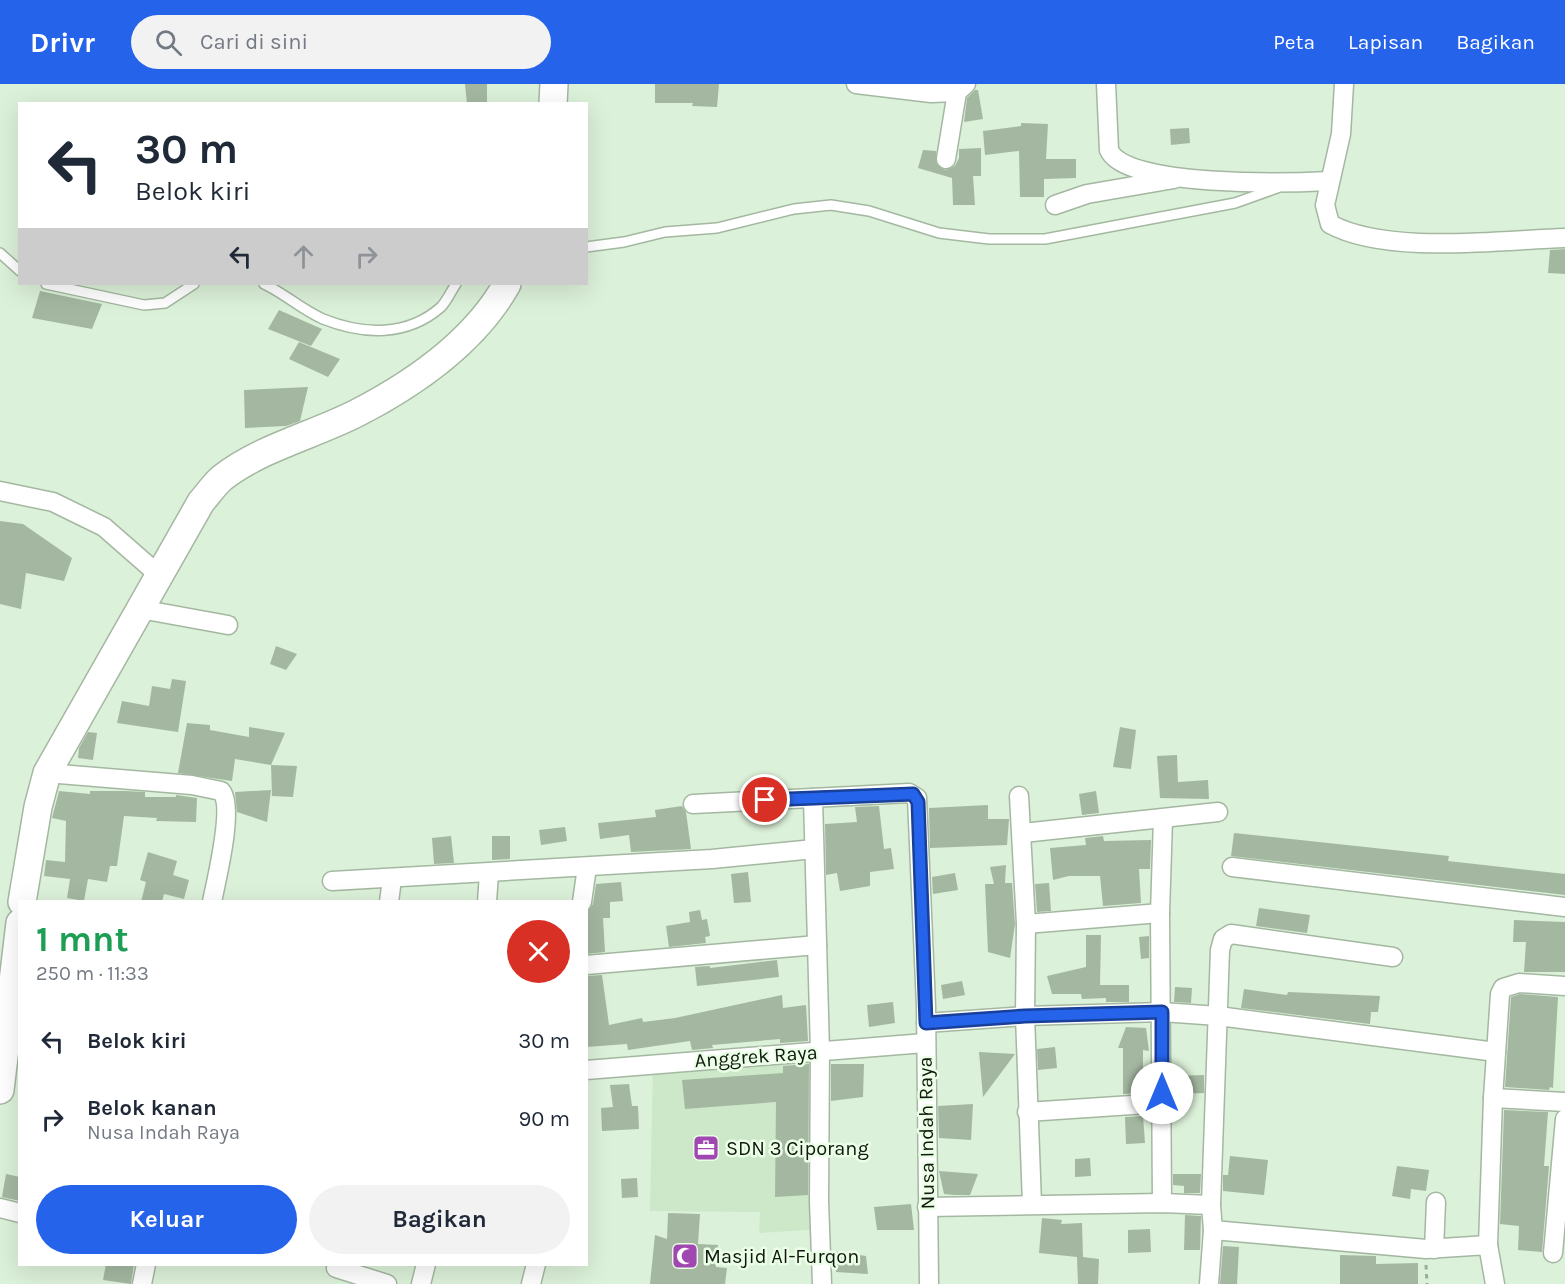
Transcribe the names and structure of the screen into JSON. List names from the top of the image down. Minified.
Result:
{"streets":{"street":["Anggrek Raya","Nusa Indah Raya"]},"crossings":[["Anggrek Raya","Nusa Indah Raya"]],"places":{"office":["SDN 3 Ciporang"],"mosque":["Masjid Al-Furqon"]},"page":{"header":"Drivr","search":"Cari di sini","nav":["Peta","Lapisan","Bagikan"],"turn":["30 m","Belok kiri"],"heading":["1 mnt","250 m · 11:33"],"list":[{"name":"Belok kiri","value":"30 m"},{"name":"Belok kanan","note":"Nusa Indah Raya","value":"90 m"}],"buttons":["Keluar","Bagikan"]}}
